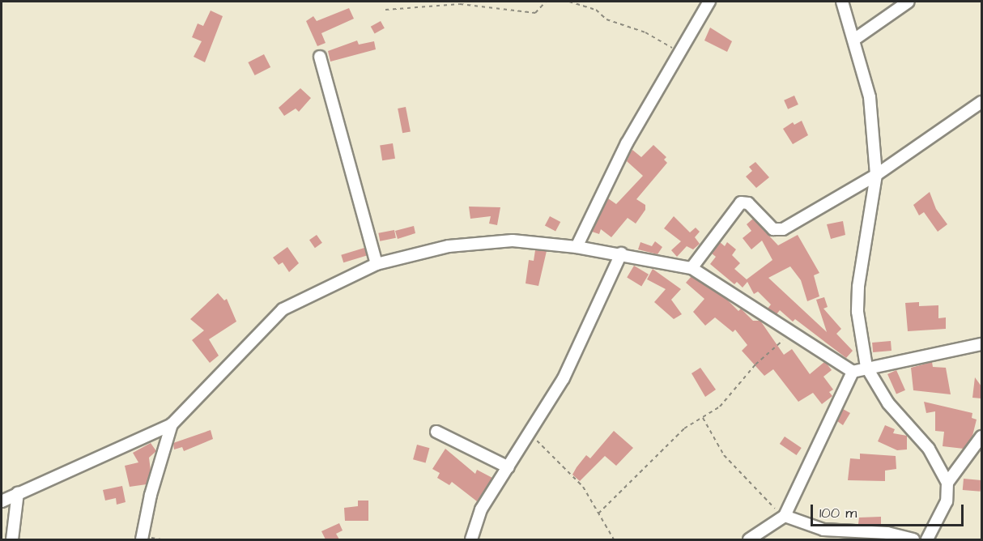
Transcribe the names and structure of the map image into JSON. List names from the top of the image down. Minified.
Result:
{"scale_bar":"100 m"}
